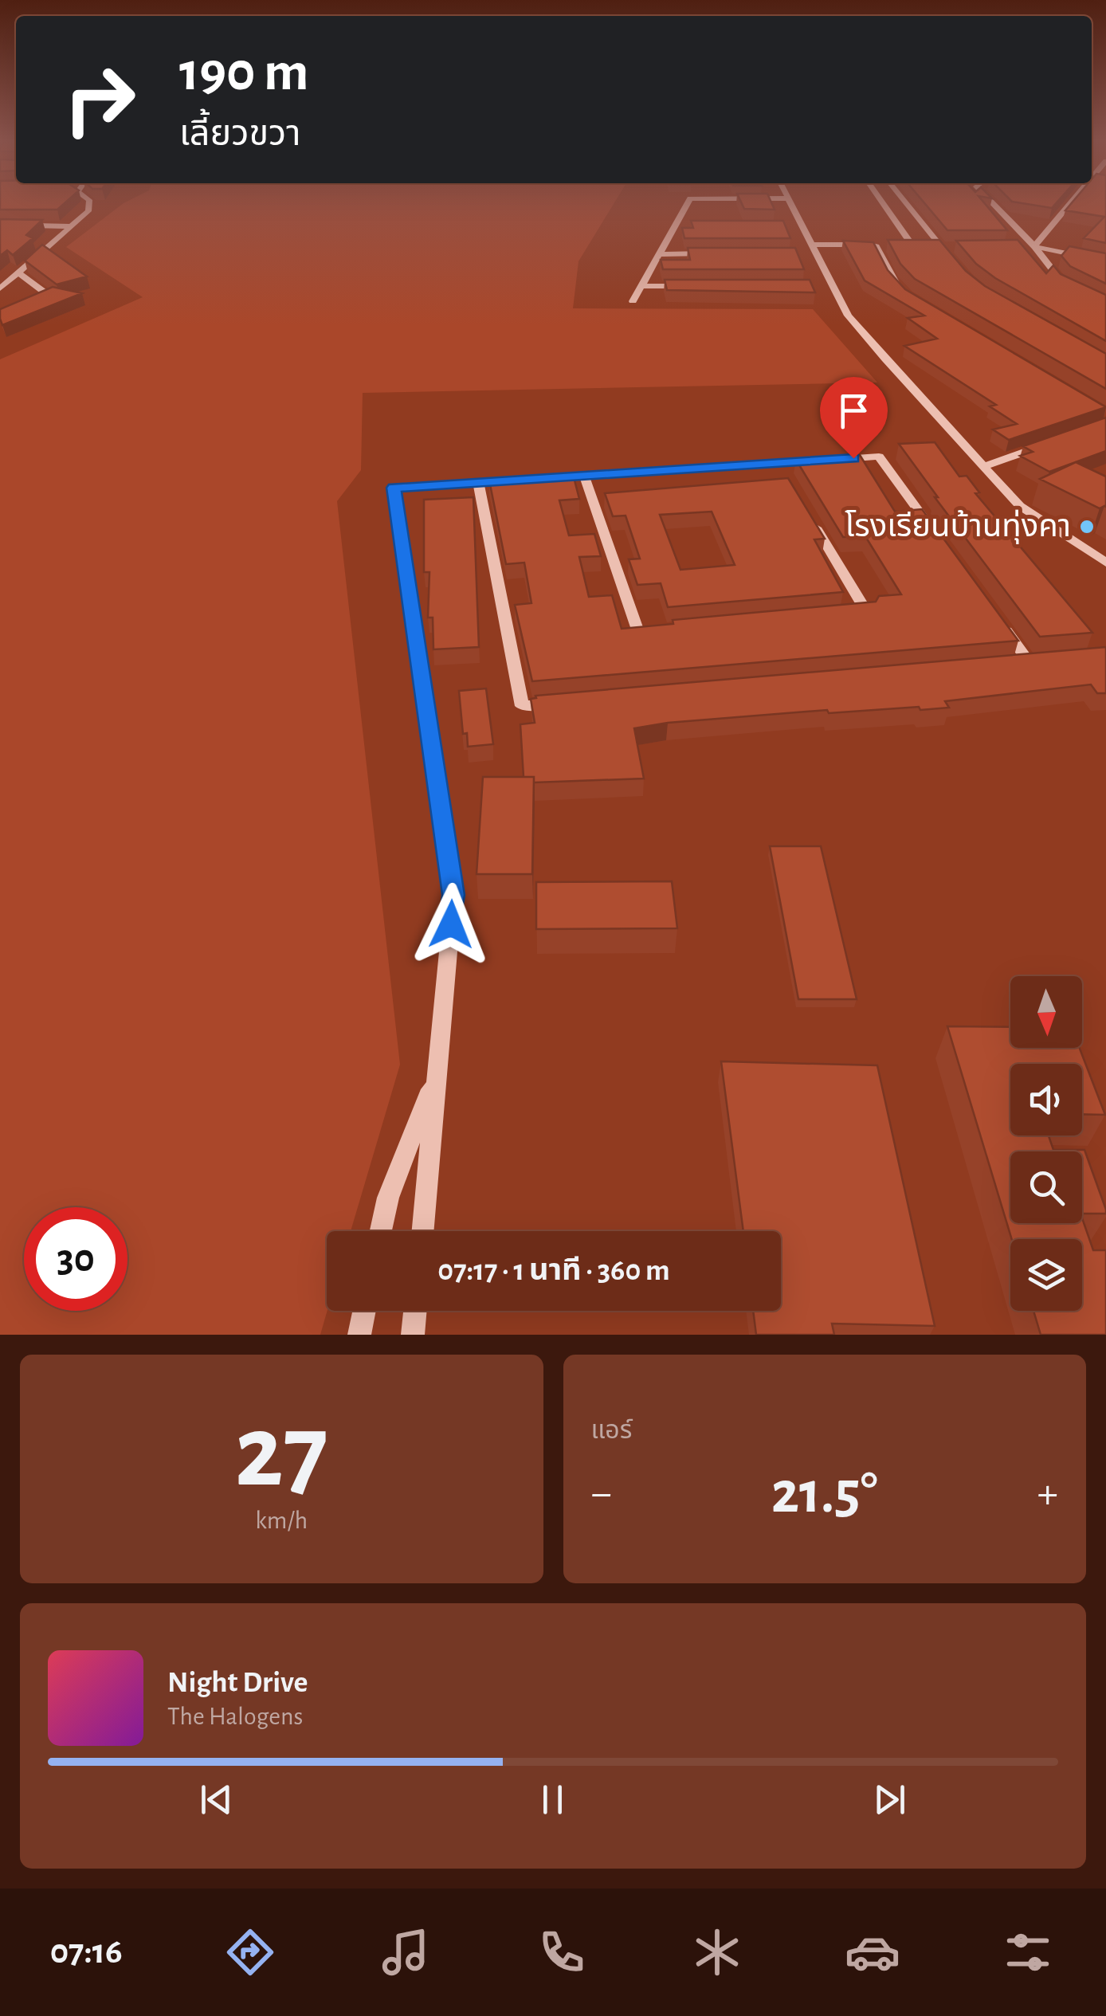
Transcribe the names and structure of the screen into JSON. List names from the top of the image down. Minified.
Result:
{"places":["โรงเรียนบ้านทุ่งคา"],"north":"bottom","page":{"turn":["190 m","เลี้ยวขวา"],"limit":"30","trip":"07:17 · 1 นาที · 360 m","tile":[["27","km/h"],"แอร์"],"heat":["−","21.5°","+"],"song":["Night Drive","The Halogens"],"tabs":"07:16"}}
